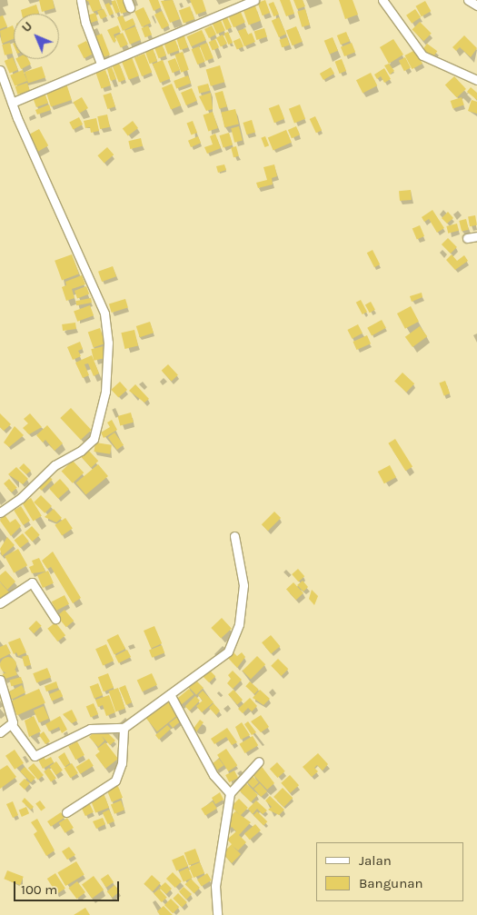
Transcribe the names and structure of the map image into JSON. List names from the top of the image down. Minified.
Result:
{"legend":["Jalan","Bangunan"],"scale_bar":"100 m","north":"top left"}
